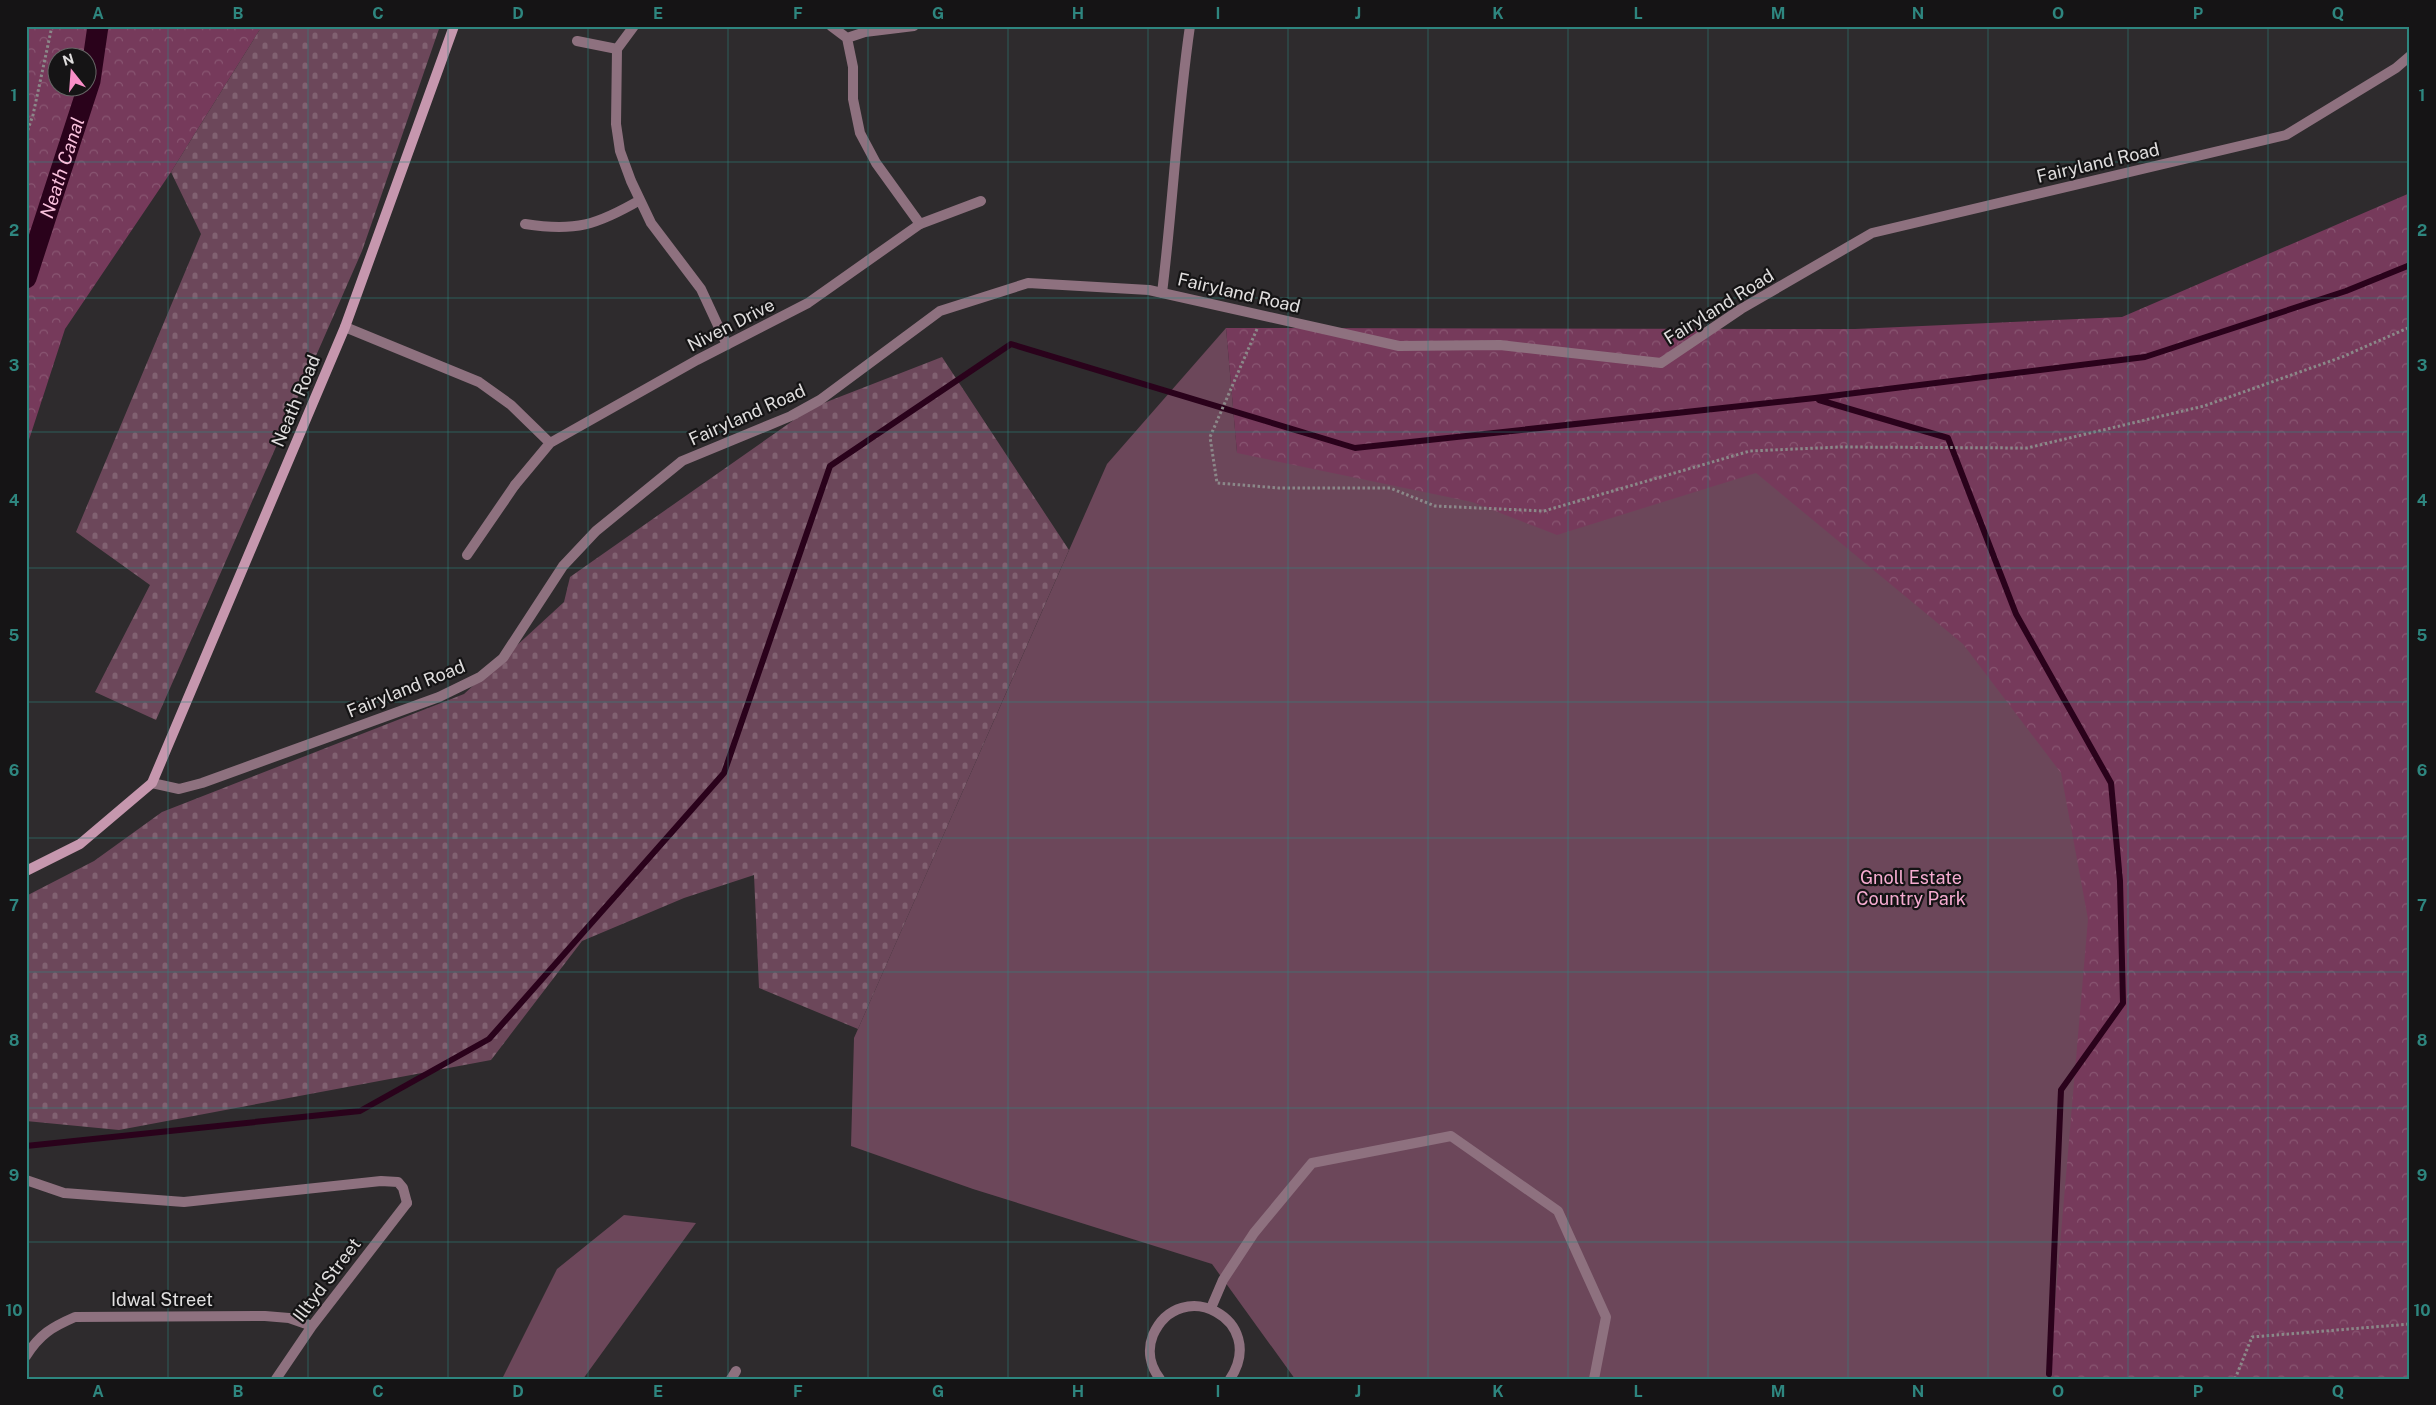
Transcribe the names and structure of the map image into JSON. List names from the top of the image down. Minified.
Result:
{"streets":{"main road":["Neath Road"],"street":["Fairyland Road","Niven Drive","Illtyd Street","Idwal Street"]},"crossings":[["Fairyland Road","Neath Road"],["Illtyd Street","Idwal Street"]],"water":["Neath Canal"],"parks":["Gnoll Estate Country Park"],"north":"top","grid":{"columns":["A","B","C","D","E","F","G","H","I","J","K","L","M","N","O","P","Q"],"rows":["1","2","3","4","5","6","7","8","9","10"]}}
